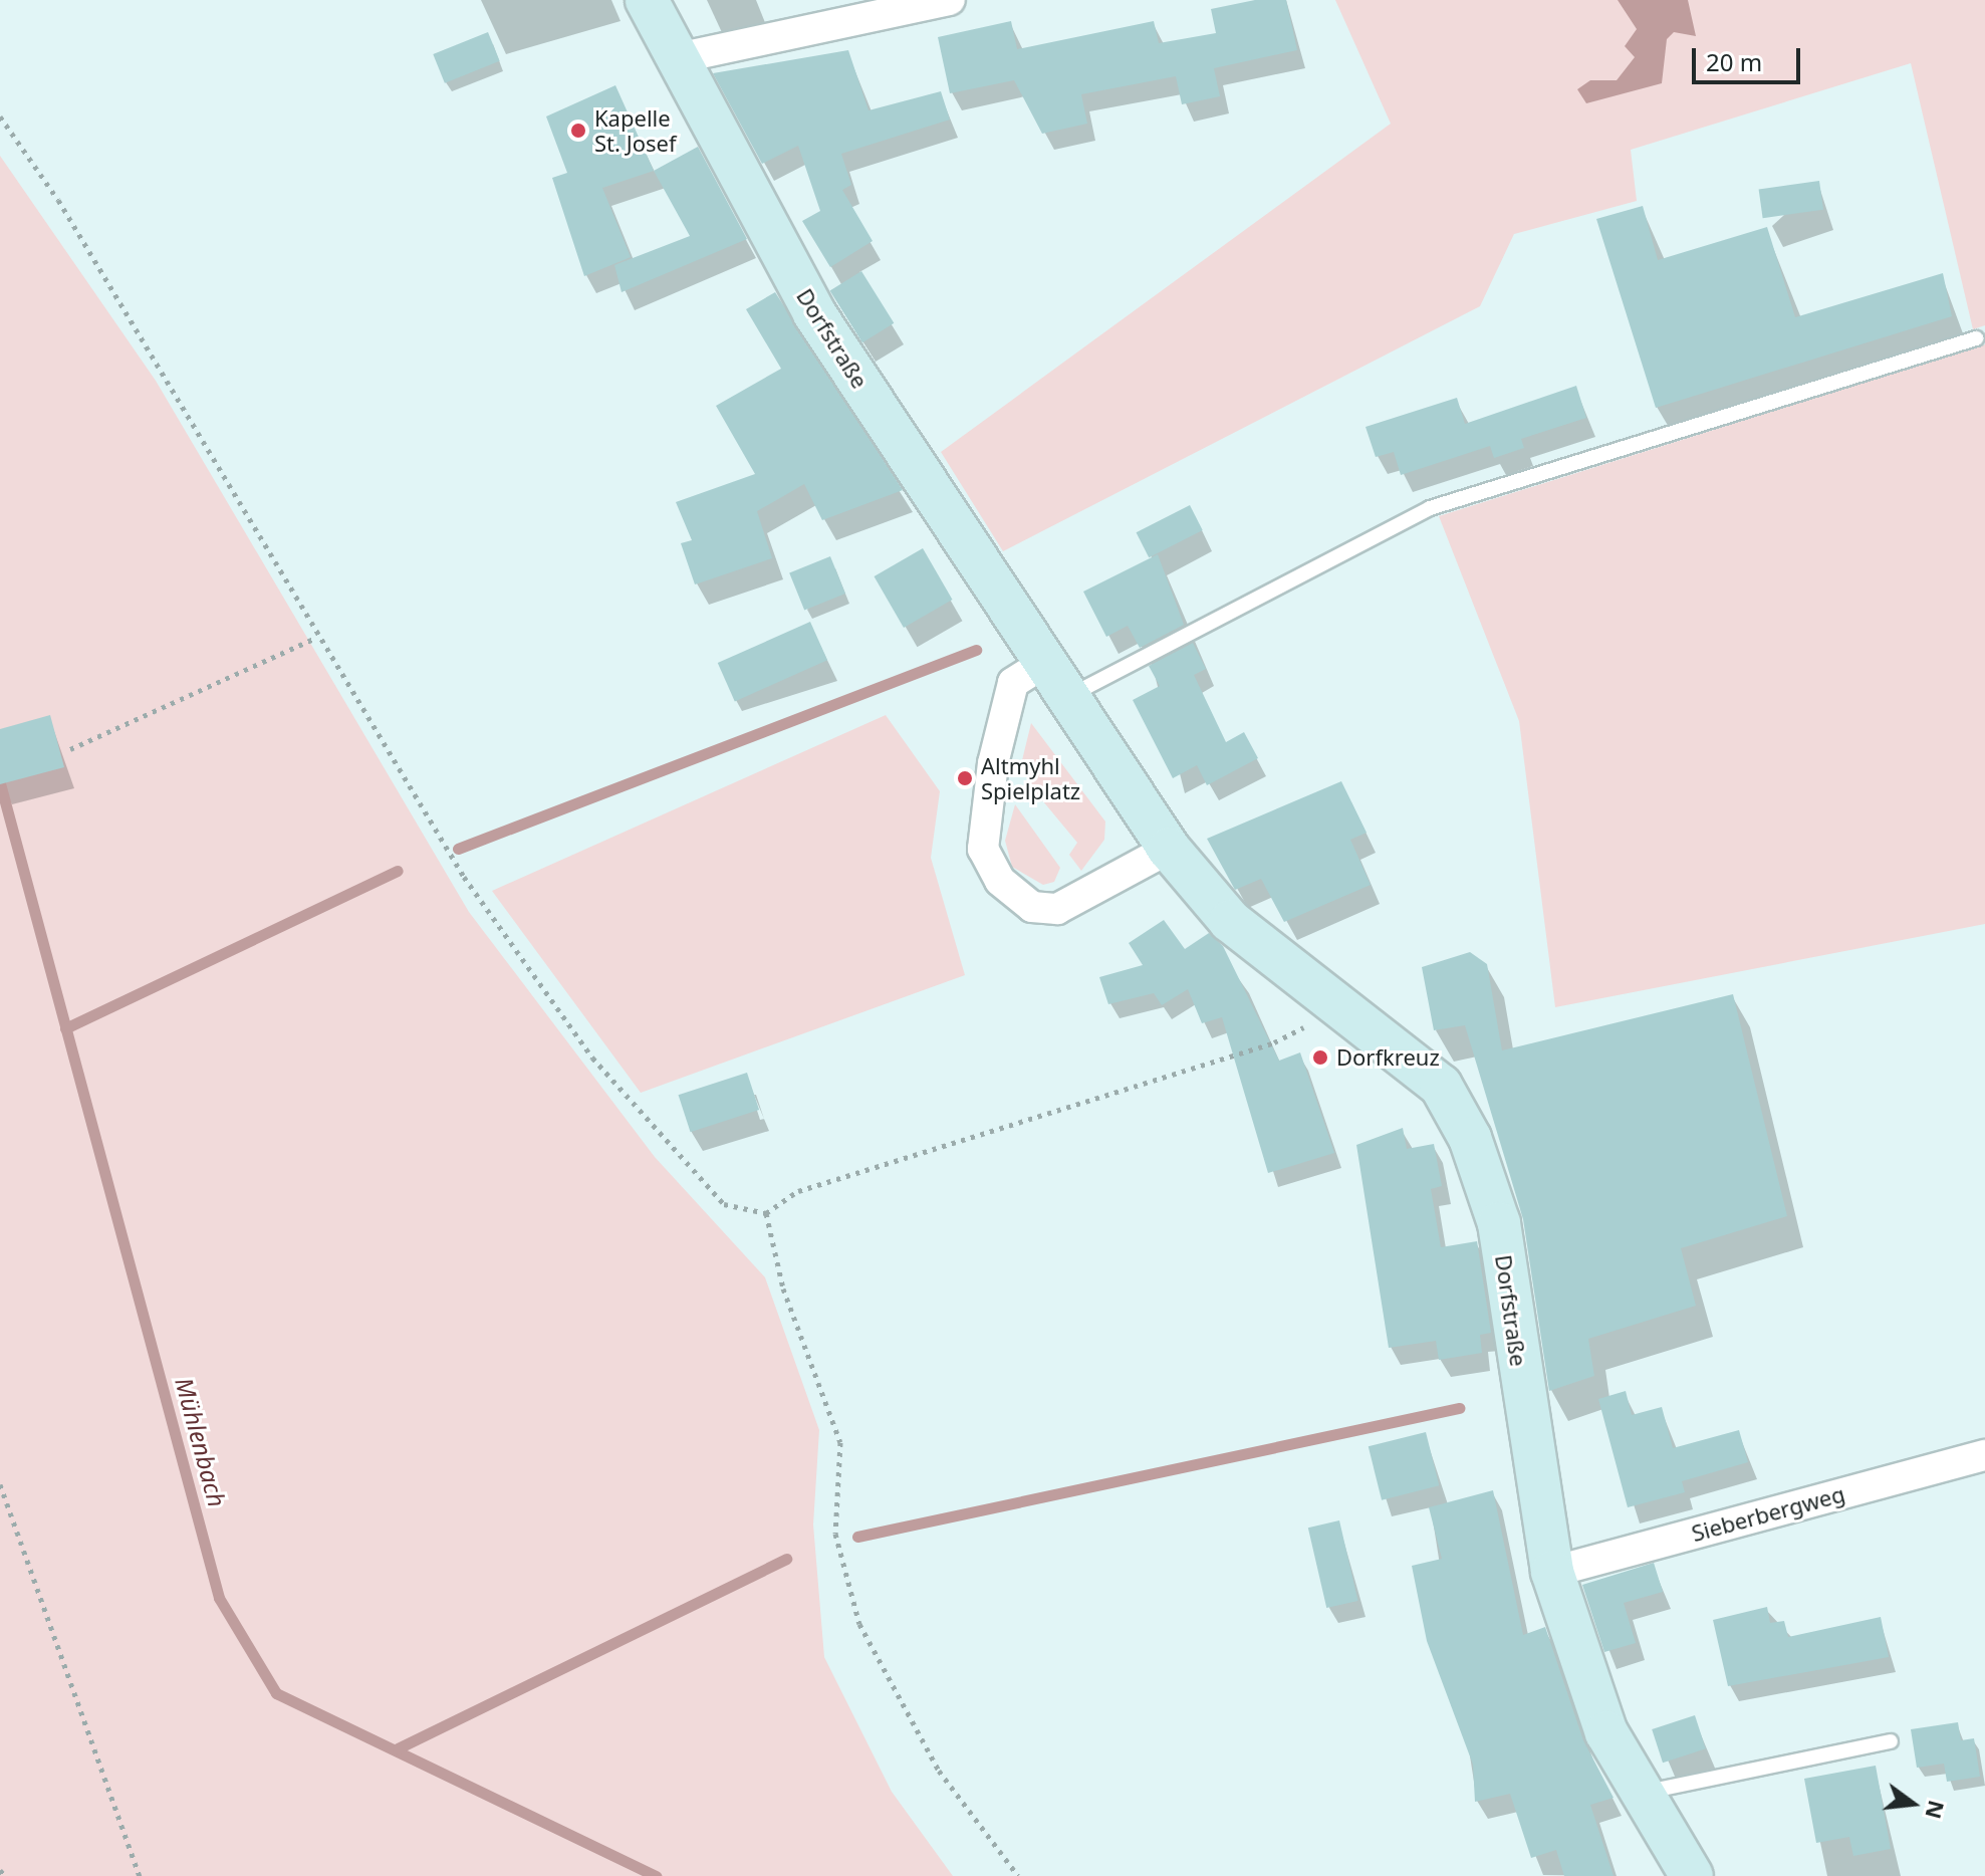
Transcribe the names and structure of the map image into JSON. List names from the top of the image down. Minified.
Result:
{"streets":{"main road":["Dorfstraße"],"street":["Sieberbergweg"]},"crossings":[["Dorfstraße","Sieberbergweg"]],"water":["Mühlenbach"],"places":["Kapelle St. Josef","Altmyhl Spielplatz","Dorfkreuz"],"scale_bar":"20 m","north":"right"}
